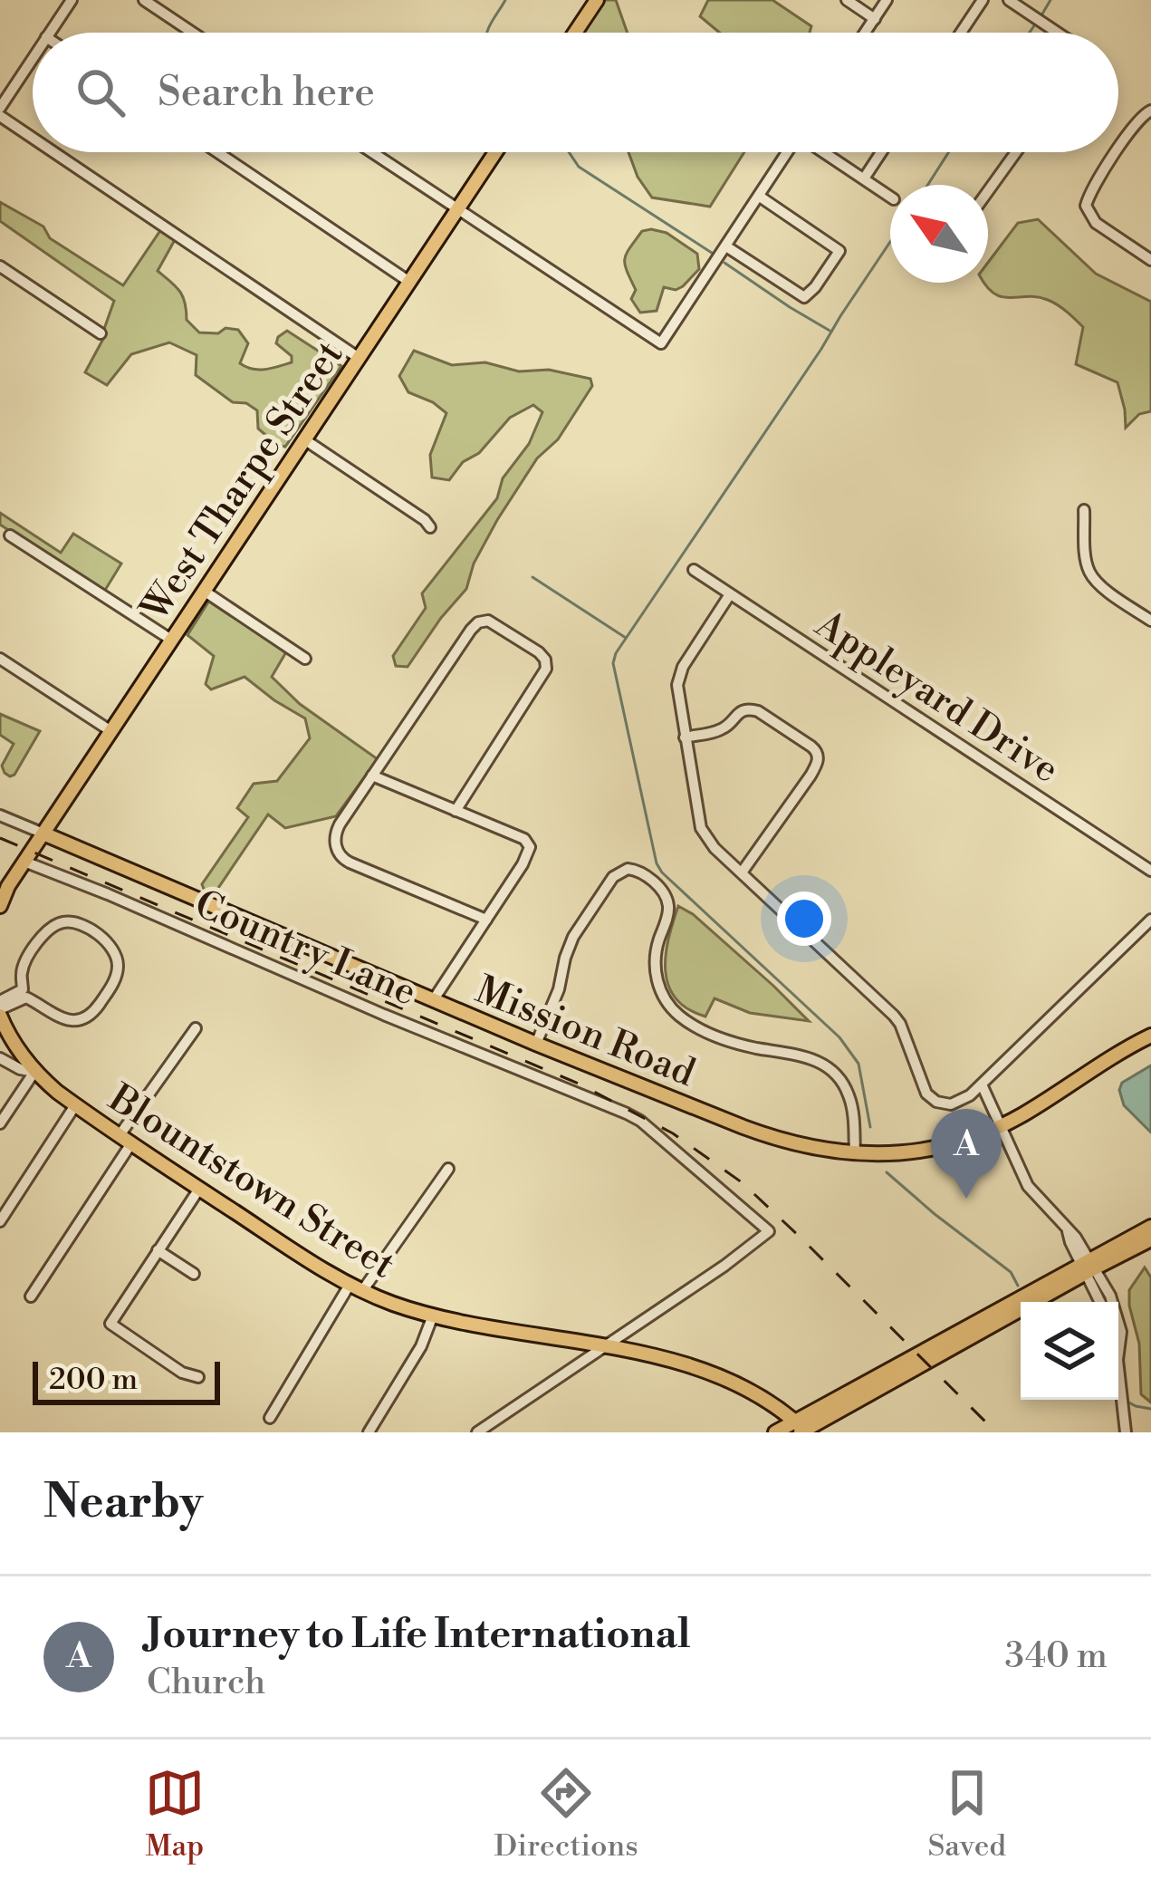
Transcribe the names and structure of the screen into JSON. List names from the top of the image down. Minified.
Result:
{"streets":{"main road":["West Tharpe Street","Mission Road","Blountstown Street"],"street":["Appleyard Drive","Country Lane"]},"crossings":[["West Tharpe Street","Country Lane"],["West Tharpe Street","Mission Road"],["Country Lane","Blountstown Street"]],"scale_bar":"200 m","north":"top left","page":{"search":"Search here","pins":"A","scale":"200 m","heading":"Nearby","list":[{"mark":"A","name":"Journey to Life International","note":"Church","value":"340 m"}],"nav":["Map","Directions","Saved"]}}
